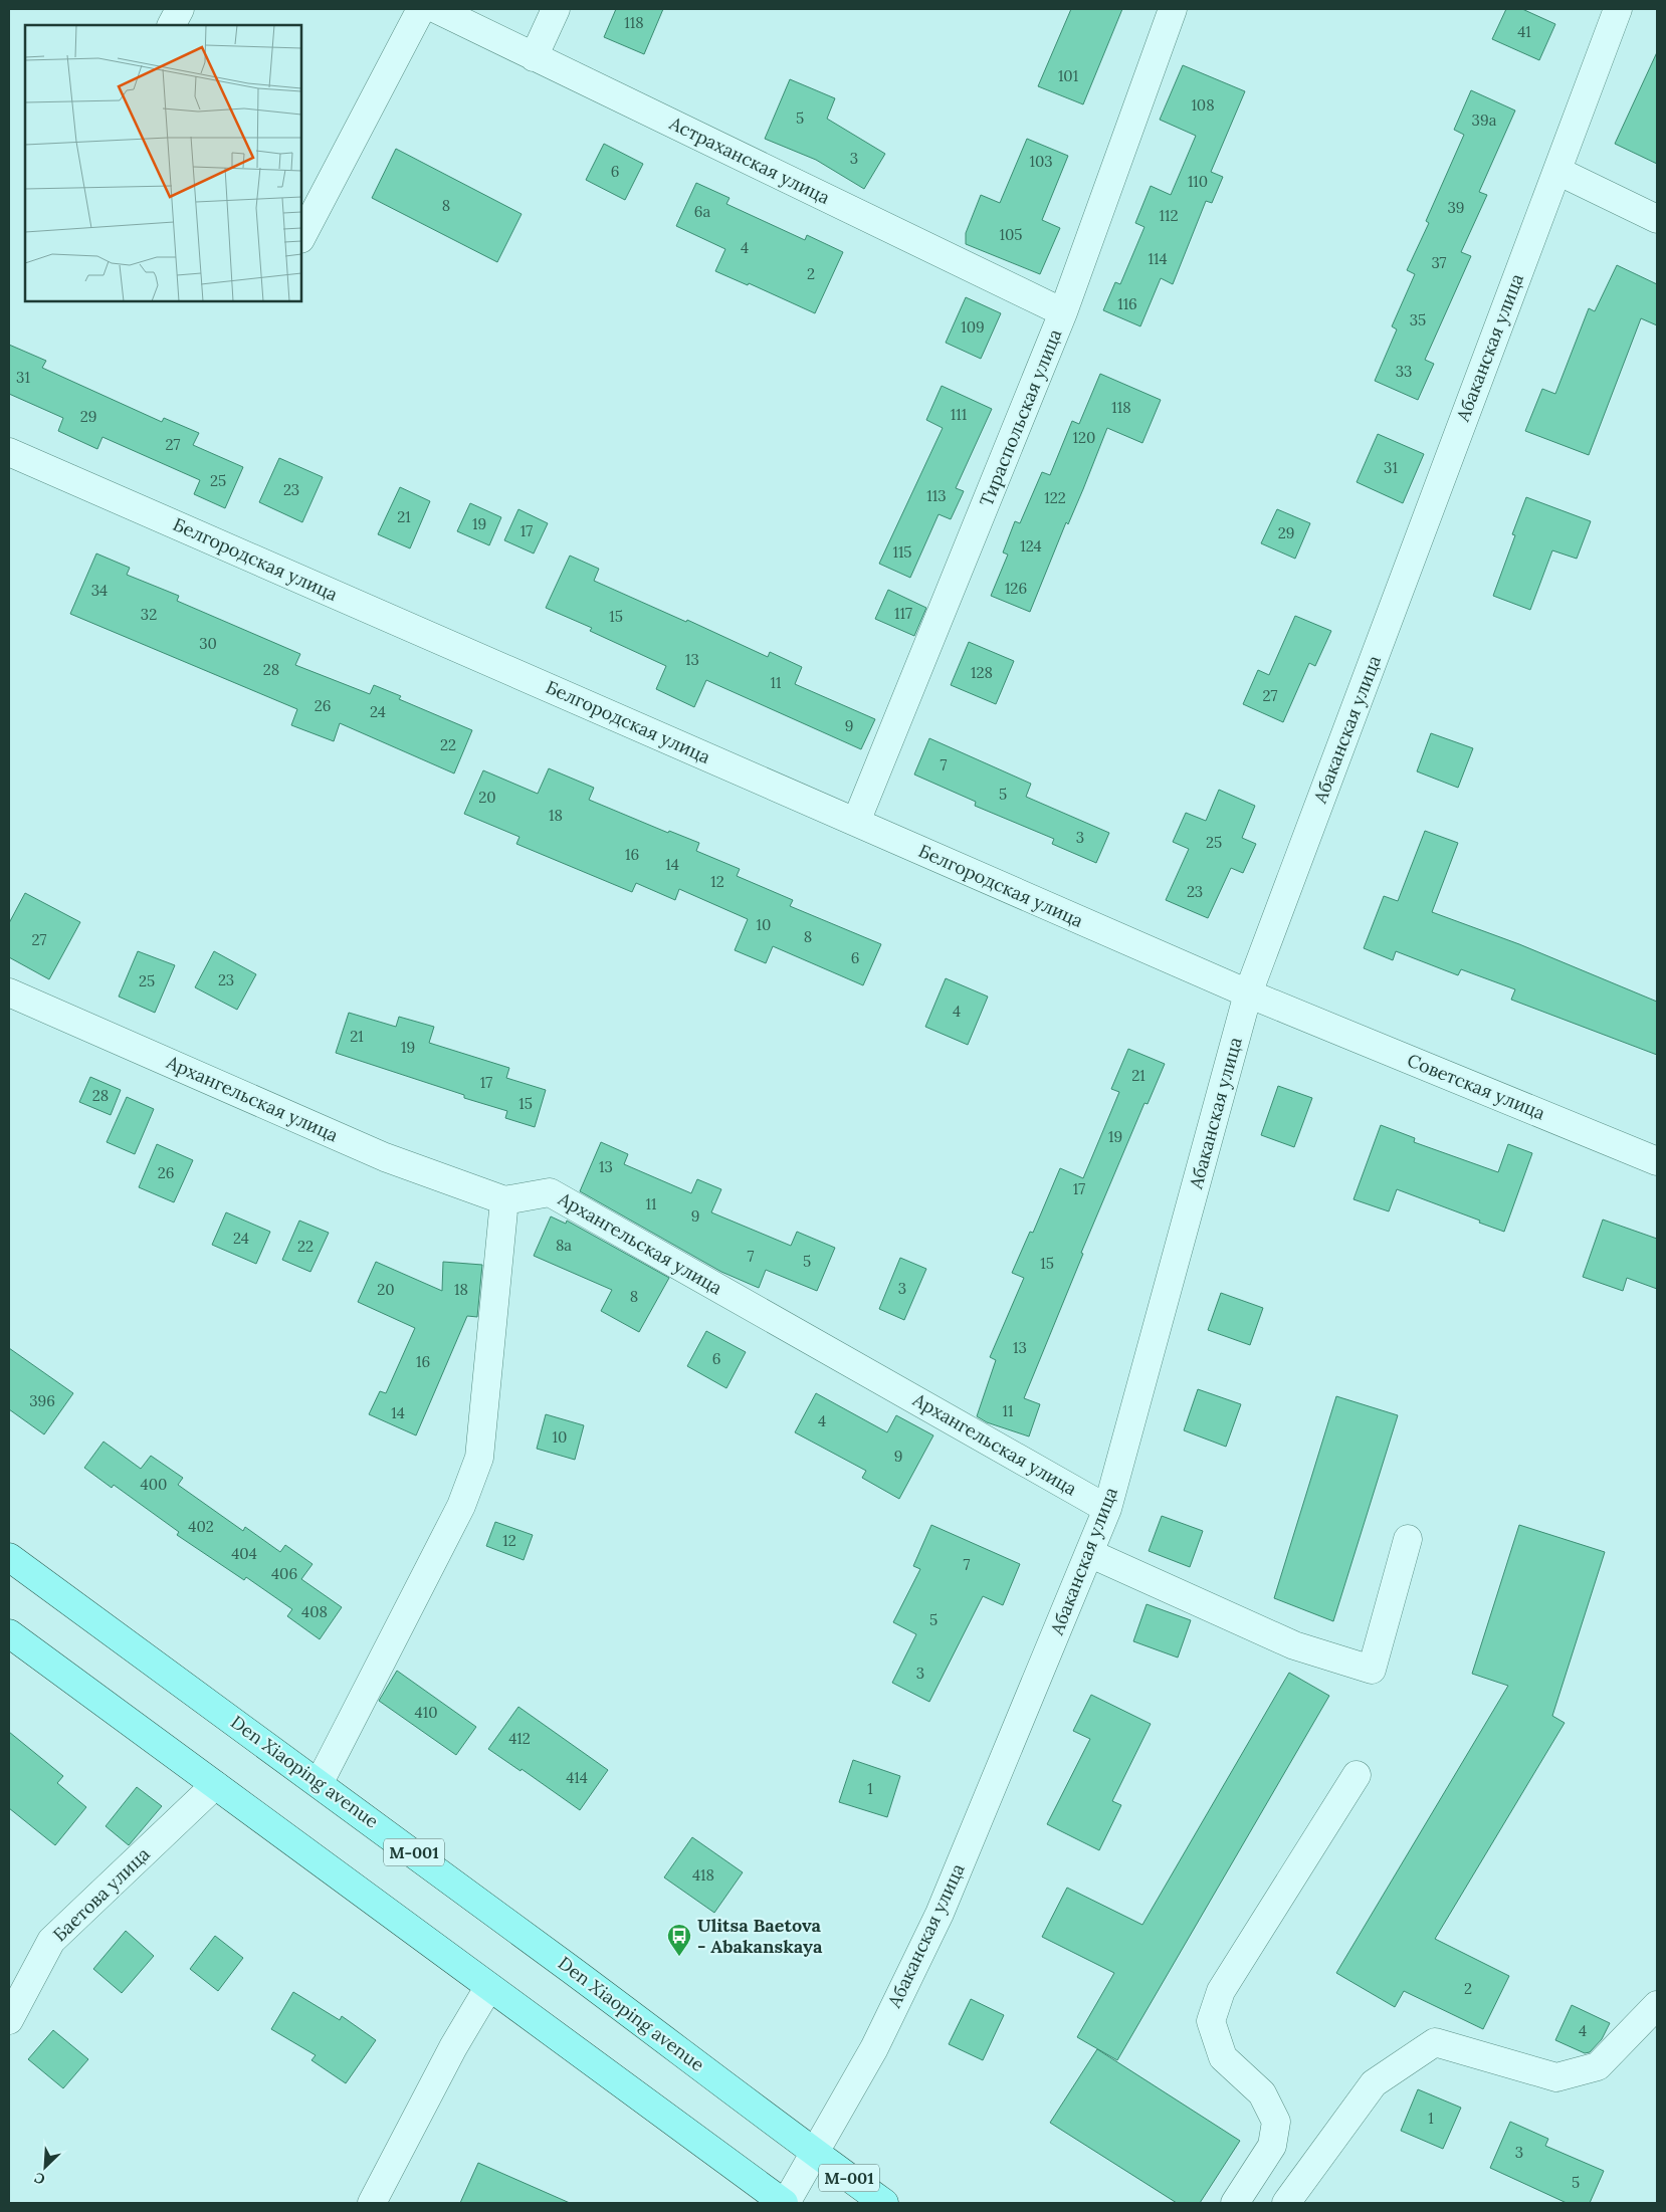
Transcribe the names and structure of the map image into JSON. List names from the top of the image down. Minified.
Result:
{"streets":{"main road":["Den Xiaoping avenue","M-001"],"street":["Астраханская улица","Абаканская улица","Тираспольская улица","Белгородская улица","Советская улица","Архангельская улица","Баетова улица"]},"crossings":[["Астраханская улица","Тираспольская улица"],["Абаканская улица","Белгородская улица"],["Абаканская улица","Архангельская улица"],["Абаканская улица","Den Xiaoping avenue"],["Абаканская улица","M-001"],["Тираспольская улица","Белгородская улица"],["Белгородская улица","Советская улица"],["Den Xiaoping avenue","M-001"]],"places":{"bus stop":["Ulitsa Baetova - Abakanskaya"]},"house_numbers":["118","41","101","108","5","39a","3","103","6","110","8","39","6a","112","105","4","114","37","2","116","35","109","33","31","118","111","29","120","27","31","25","23","113","122","21","19","17","29","124","115","126","34","117","32","15","30","13","28","128","11","27","26","24","9","22","7","5","20","18","3","25","16","14","12","23","10","8","27","6","23","25","4","21","19","21","17","28","15","19","13","26","17","11","9","24","8a","22","7","5","15","3","20","18","8","13","6","16","396","11","14","4","10","9","400","402","12","404","7","406","408","5","3","410","412","414","1","418","2","4","1","3","5"],"north":"bottom left"}
